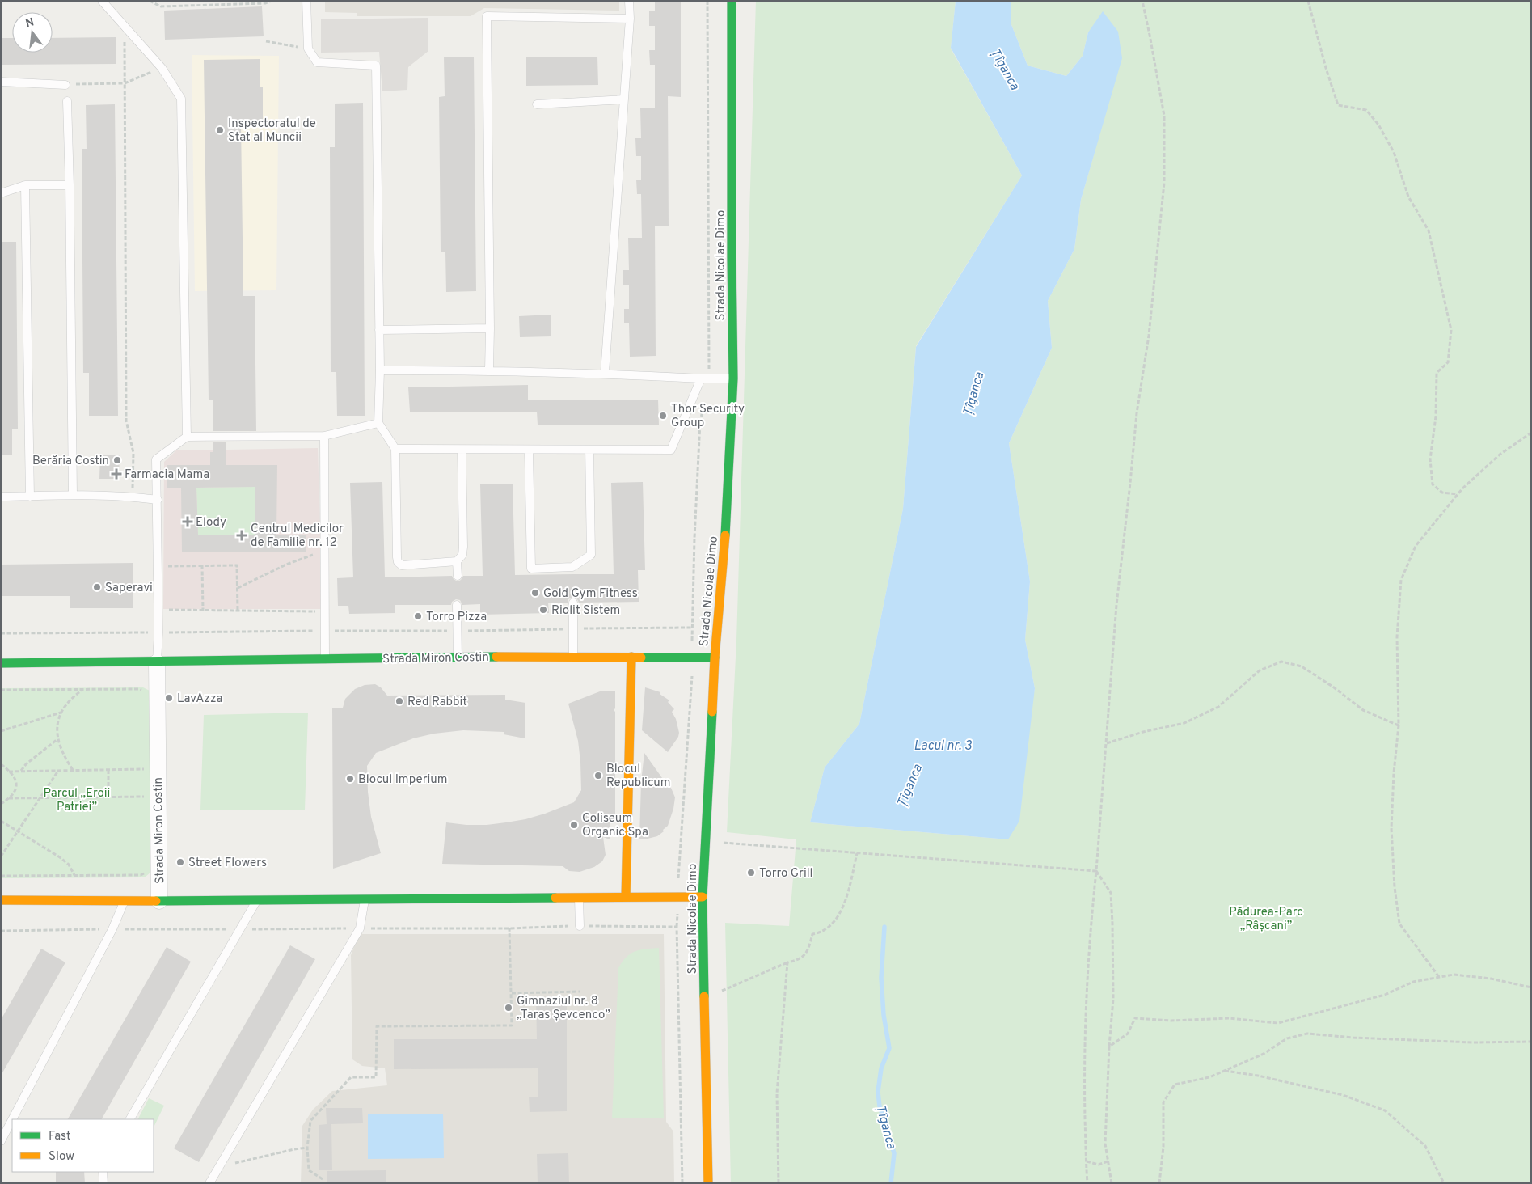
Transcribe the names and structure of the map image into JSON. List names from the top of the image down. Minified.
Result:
{"streets":{"street":["Strada Nicolae Dimo","Strada Miron Costin"]},"crossings":[["Strada Nicolae Dimo","Strada Miron Costin"]],"water":["Țîganca","Lacul nr. 3"],"parks":["Parcul „Eroii Patriei”","Pădurea-Parc „Râșcani”"],"places":{"other":["Inspectoratul de Stat al Muncii","Thor Security Group","Berăria Costin","Saperavi","Gold Gym Fitness","Riolit Sistem","Torro Pizza","LavAzza","Red Rabbit","Blocul Republicum","Blocul Imperium","Coliseum Organic Spa","Street Flowers","Torro Grill","Gimnaziul nr. 8 „Taras Șevcenco”"],"health":["Farmacia Mama","Elody","Centrul Medicilor de Familie nr. 12"]},"legend":["Fast","Slow"],"north":"top"}
